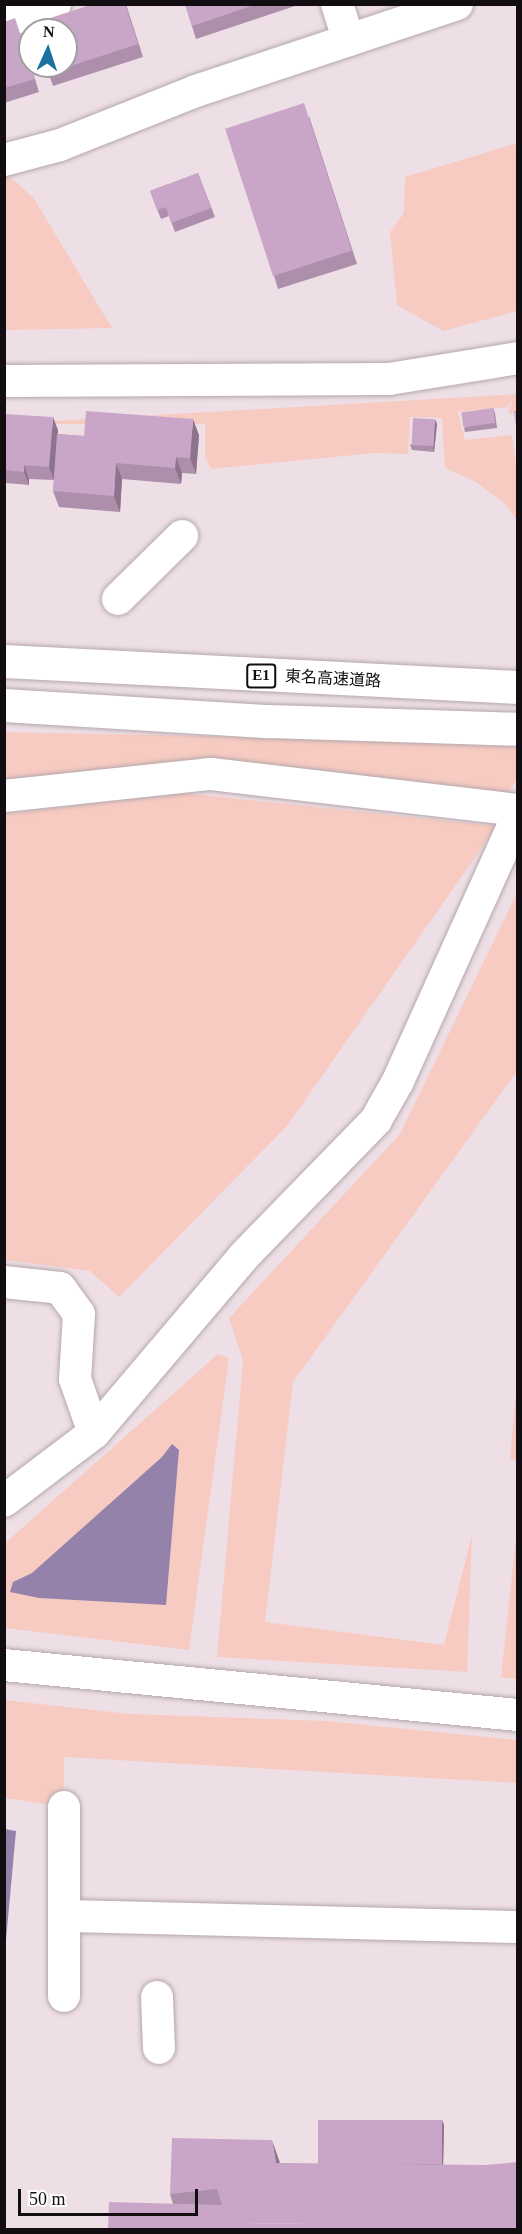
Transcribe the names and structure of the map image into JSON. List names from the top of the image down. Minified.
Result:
{"streets":{"highway":["E1","東名高速道路"]},"scale_bar":"50 m","north":"top"}
